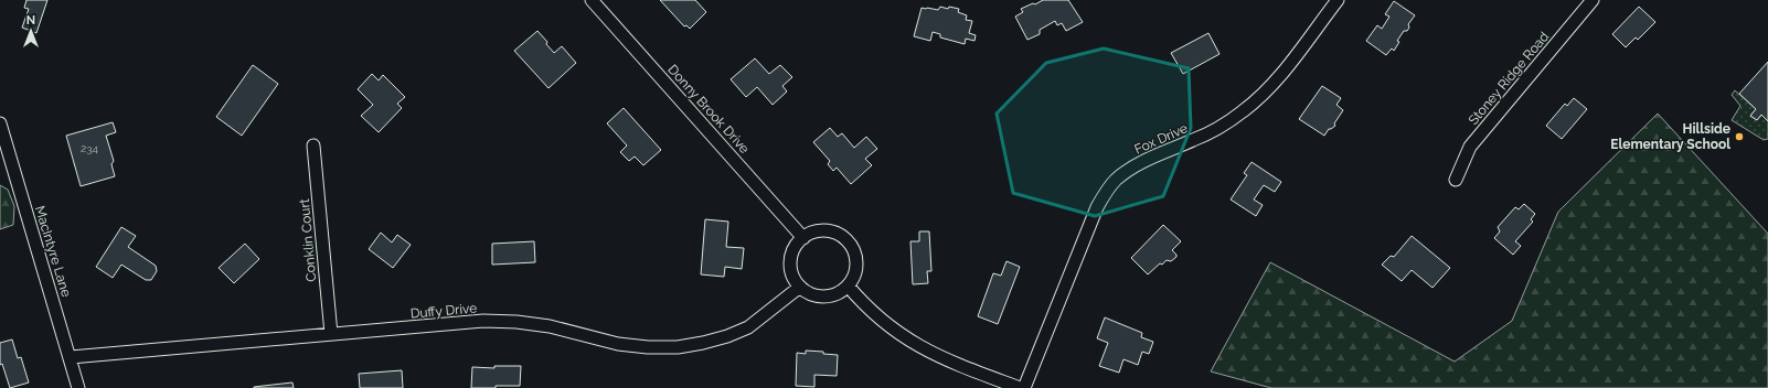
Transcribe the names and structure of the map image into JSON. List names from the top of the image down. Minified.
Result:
{"streets":{"street":["Stoney Ridge Road","Donny Brook Drive","Fox Drive","Conklin Court","MacIntyre Lane","Duffy Drive"]},"crossings":[["Donny Brook Drive","Duffy Drive"],["Conklin Court","Duffy Drive"],["MacIntyre Lane","Duffy Drive"]],"places":["Hillside Elementary School"],"house_numbers":["234"],"north":"top"}
